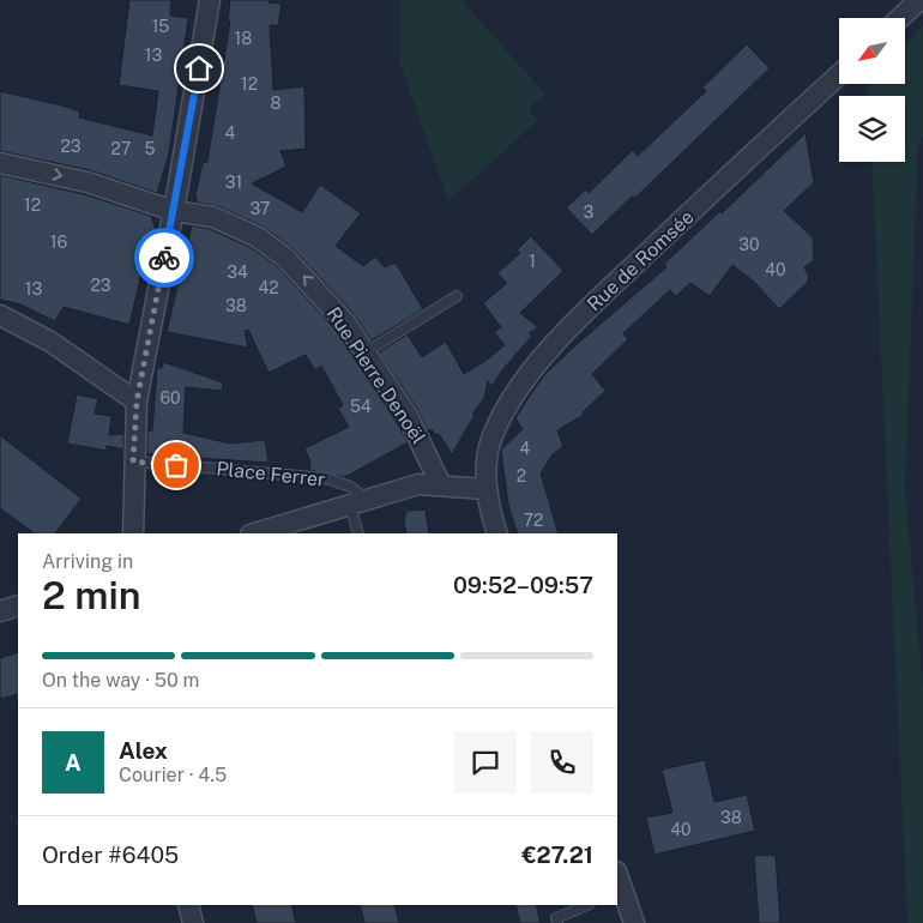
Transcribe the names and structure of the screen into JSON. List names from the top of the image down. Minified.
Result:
{"streets":{"street":["Rue de Romsée","Rue Pierre Denoël","Place Ferrer"]},"crossings":[["Rue de Romsée","Place Ferrer"],["Rue Pierre Denoël","Place Ferrer"]],"house_numbers":["15","18","13","12","8","4","23","27","5","31","12","37","3","16","30","1","40","34","23","42","13","38","60","54","4","2","72","38","40"],"north":"bottom left","page":{"heading":["2 min","Arriving in","09:52–09:57"],"panel":["Alex","Courier · 4.5","Order #6405","€27.21"],"bar":"On the way · 50 m","round":"A"}}
